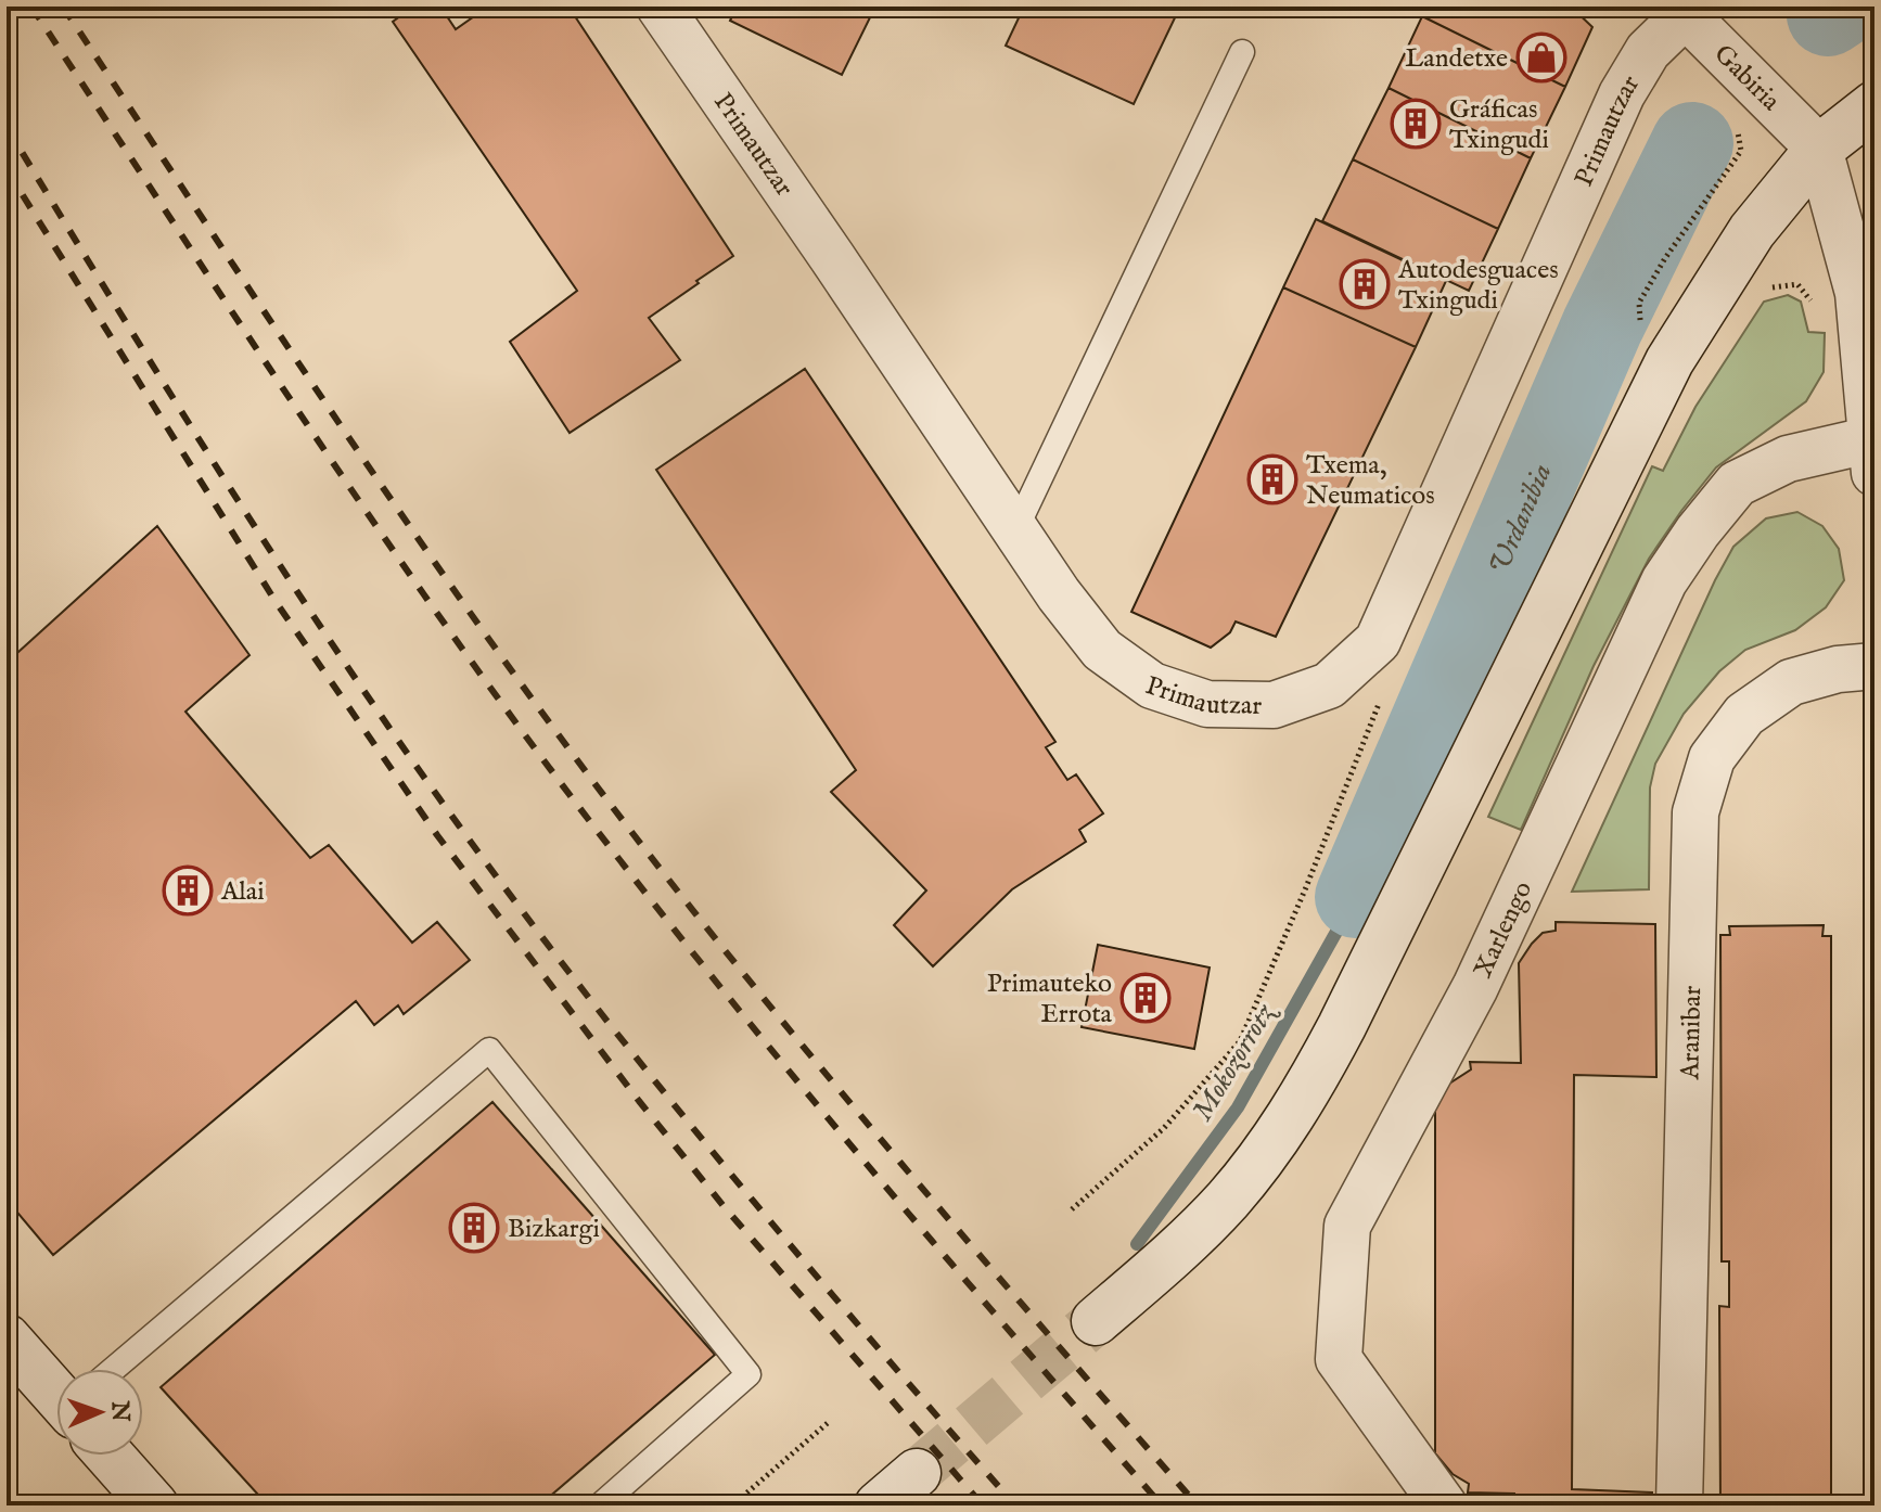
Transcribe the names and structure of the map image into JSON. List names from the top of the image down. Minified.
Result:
{"streets":{"street":["Gabiria","Primautzar","Xarlengo","Aranibar"]},"crossings":[["Gabiria","Primautzar"]],"water":["Urdanibia","Mokozorrotz"],"places":{"shop":["Landetxe"],"building":["Gráficas Txingudi","Autodesguaces Txingudi","Txema, Neumaticos","Alai","Primauteko Errota","Bizkargi"]},"north":"right"}
